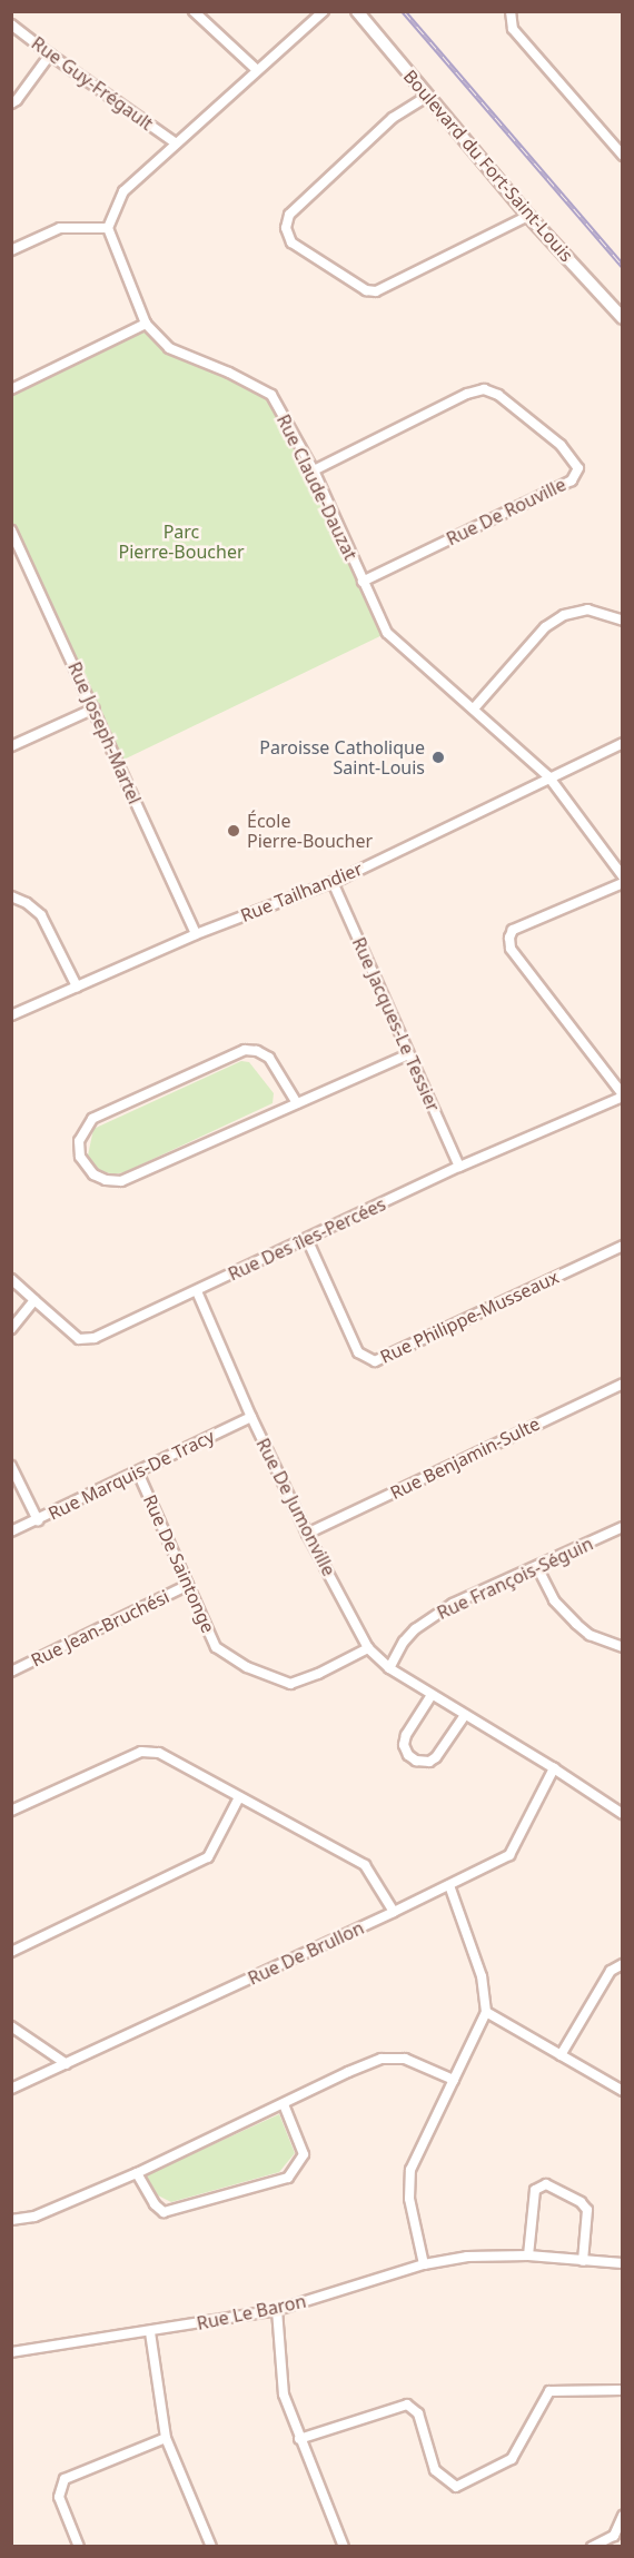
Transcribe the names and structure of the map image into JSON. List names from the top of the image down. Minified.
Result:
{"streets":{"street":["Rue Guy-Frégault","Boulevard du Fort-Saint-Louis","Rue Claude-Dauzat","Rue De Rouville","Rue Joseph-Martel","Rue Tailhandier","Rue Jacques-Le Tessier","Rue Des îles-Percées","Rue Philippe-Musseaux","Rue Benjamin-Sulte","Rue Marquis-De Tracy","Rue De Jumonville","Rue De Saintonge","Rue François-Séguin","Rue Jean-Bruchési","Rue De Brullon","Rue Le Baron"]},"crossings":[["Rue Claude-Dauzat","Rue De Rouville"],["Rue Claude-Dauzat","Rue Tailhandier"],["Rue Joseph-Martel","Rue Tailhandier"],["Rue Tailhandier","Rue Jacques-Le Tessier"],["Rue Jacques-Le Tessier","Rue Des îles-Percées"],["Rue Des îles-Percées","Rue Philippe-Musseaux"],["Rue Des îles-Percées","Rue De Jumonville"],["Rue Benjamin-Sulte","Rue De Jumonville"],["Rue Marquis-De Tracy","Rue De Jumonville"],["Rue Marquis-De Tracy","Rue De Saintonge"],["Rue De Jumonville","Rue De Saintonge"],["Rue De Jumonville","Rue François-Séguin"],["Rue De Jumonville","Rue De Brullon"],["Rue De Saintonge","Rue Jean-Bruchési"]],"parks":["Parc Pierre-Boucher"],"places":["Paroisse Catholique Saint-Louis","École Pierre-Boucher"]}
